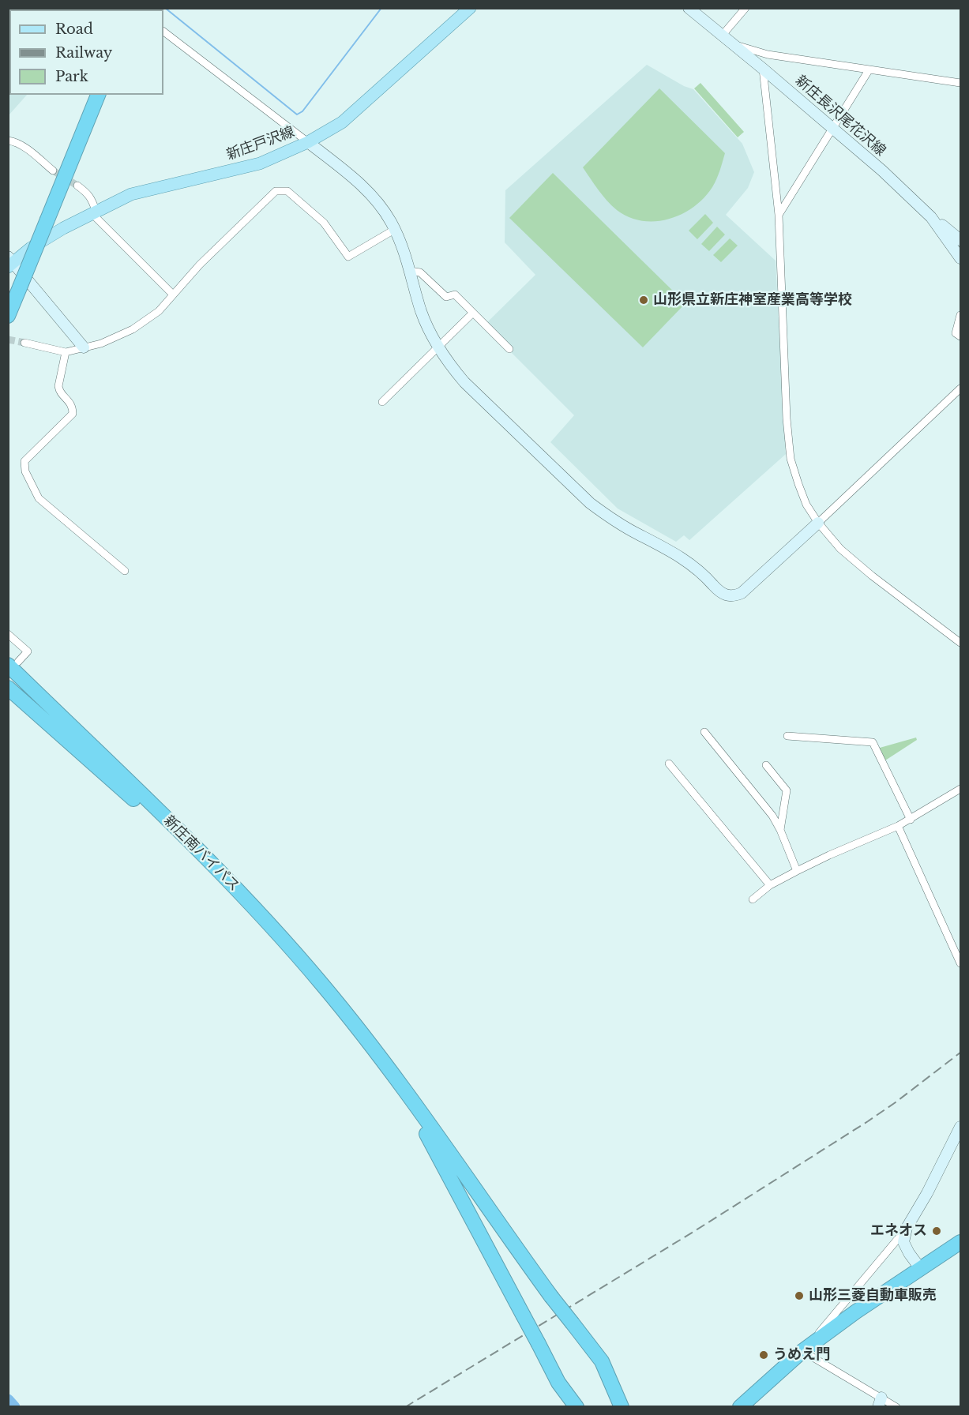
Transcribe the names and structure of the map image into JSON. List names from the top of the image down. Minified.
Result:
{"streets":{"highway":["新庄南バイパス"],"main road":["新庄戸沢線"],"street":["新庄長沢尾花沢線"]},"places":["山形県立新庄神室産業高等学校","エネオス","山形三菱自動車販売","うめえ門"],"legend":["Road","Railway","Park"]}
